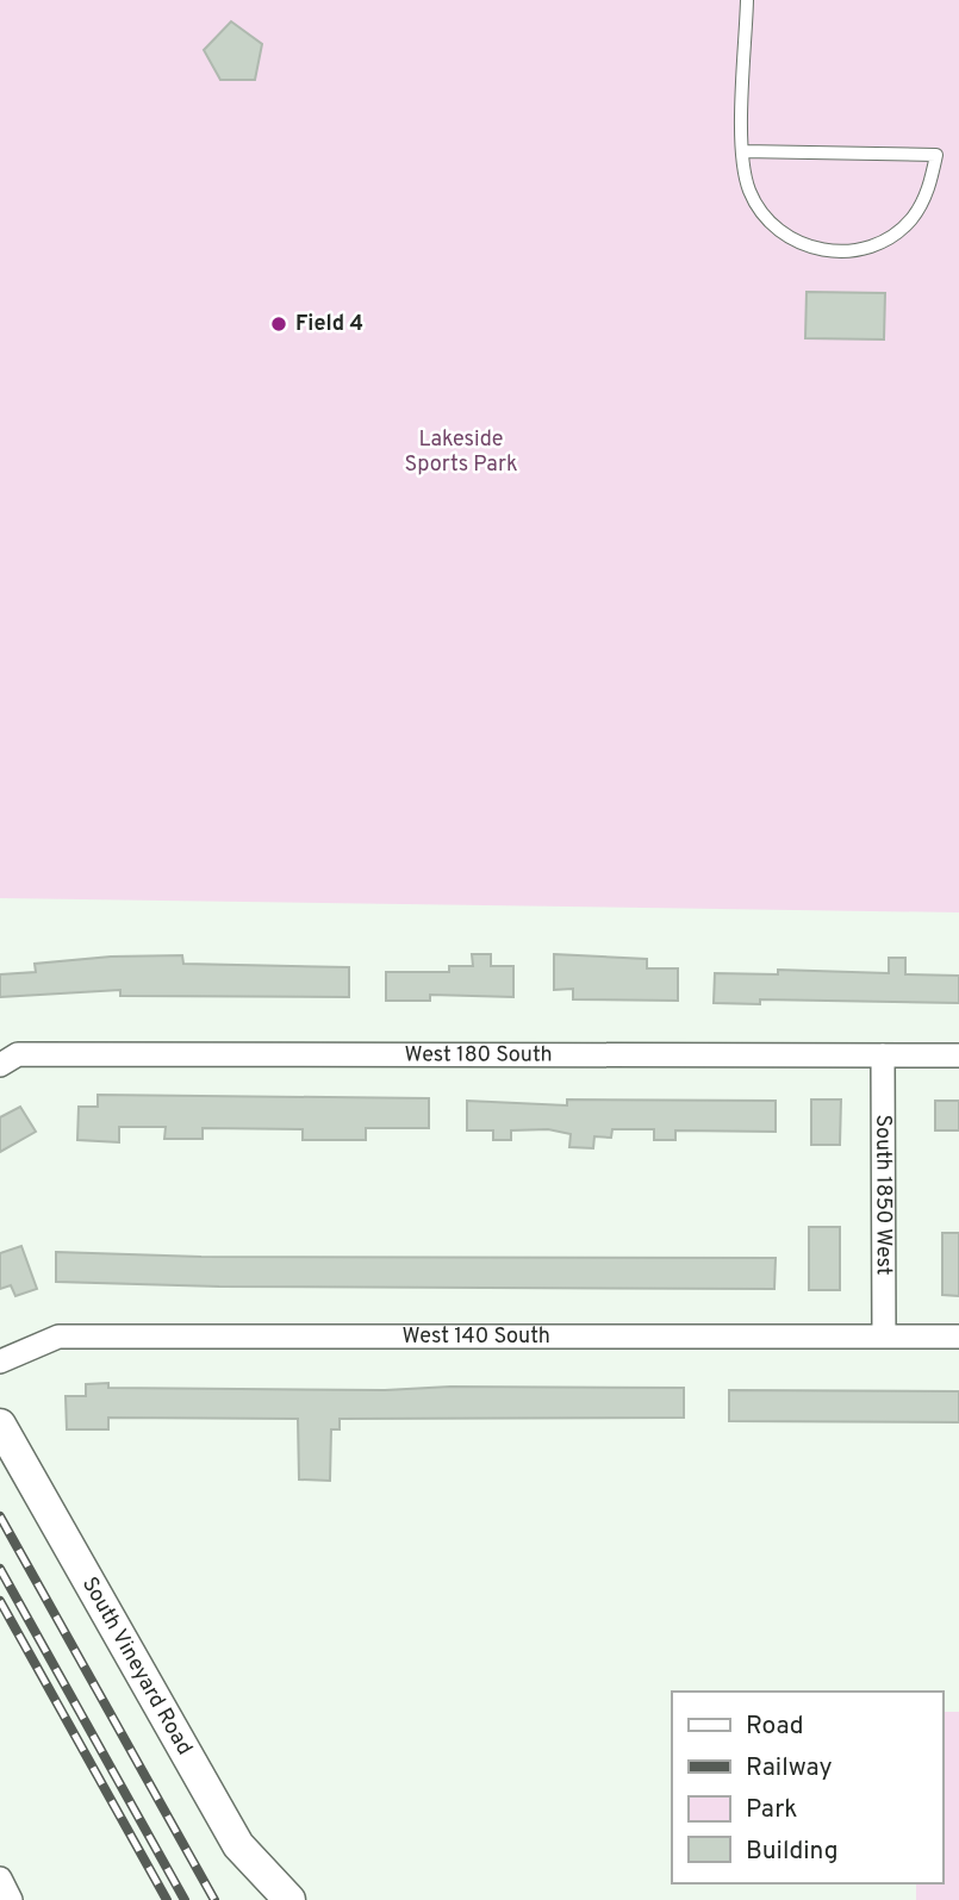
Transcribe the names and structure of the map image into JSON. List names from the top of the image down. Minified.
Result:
{"streets":{"street":["West 180 South","South 1850 West","West 140 South","South Vineyard Road"]},"crossings":[["West 180 South","South 1850 West"],["South 1850 West","West 140 South"]],"parks":["Lakeside Sports Park"],"places":["Field 4"],"legend":["Road","Railway","Park","Building"]}
